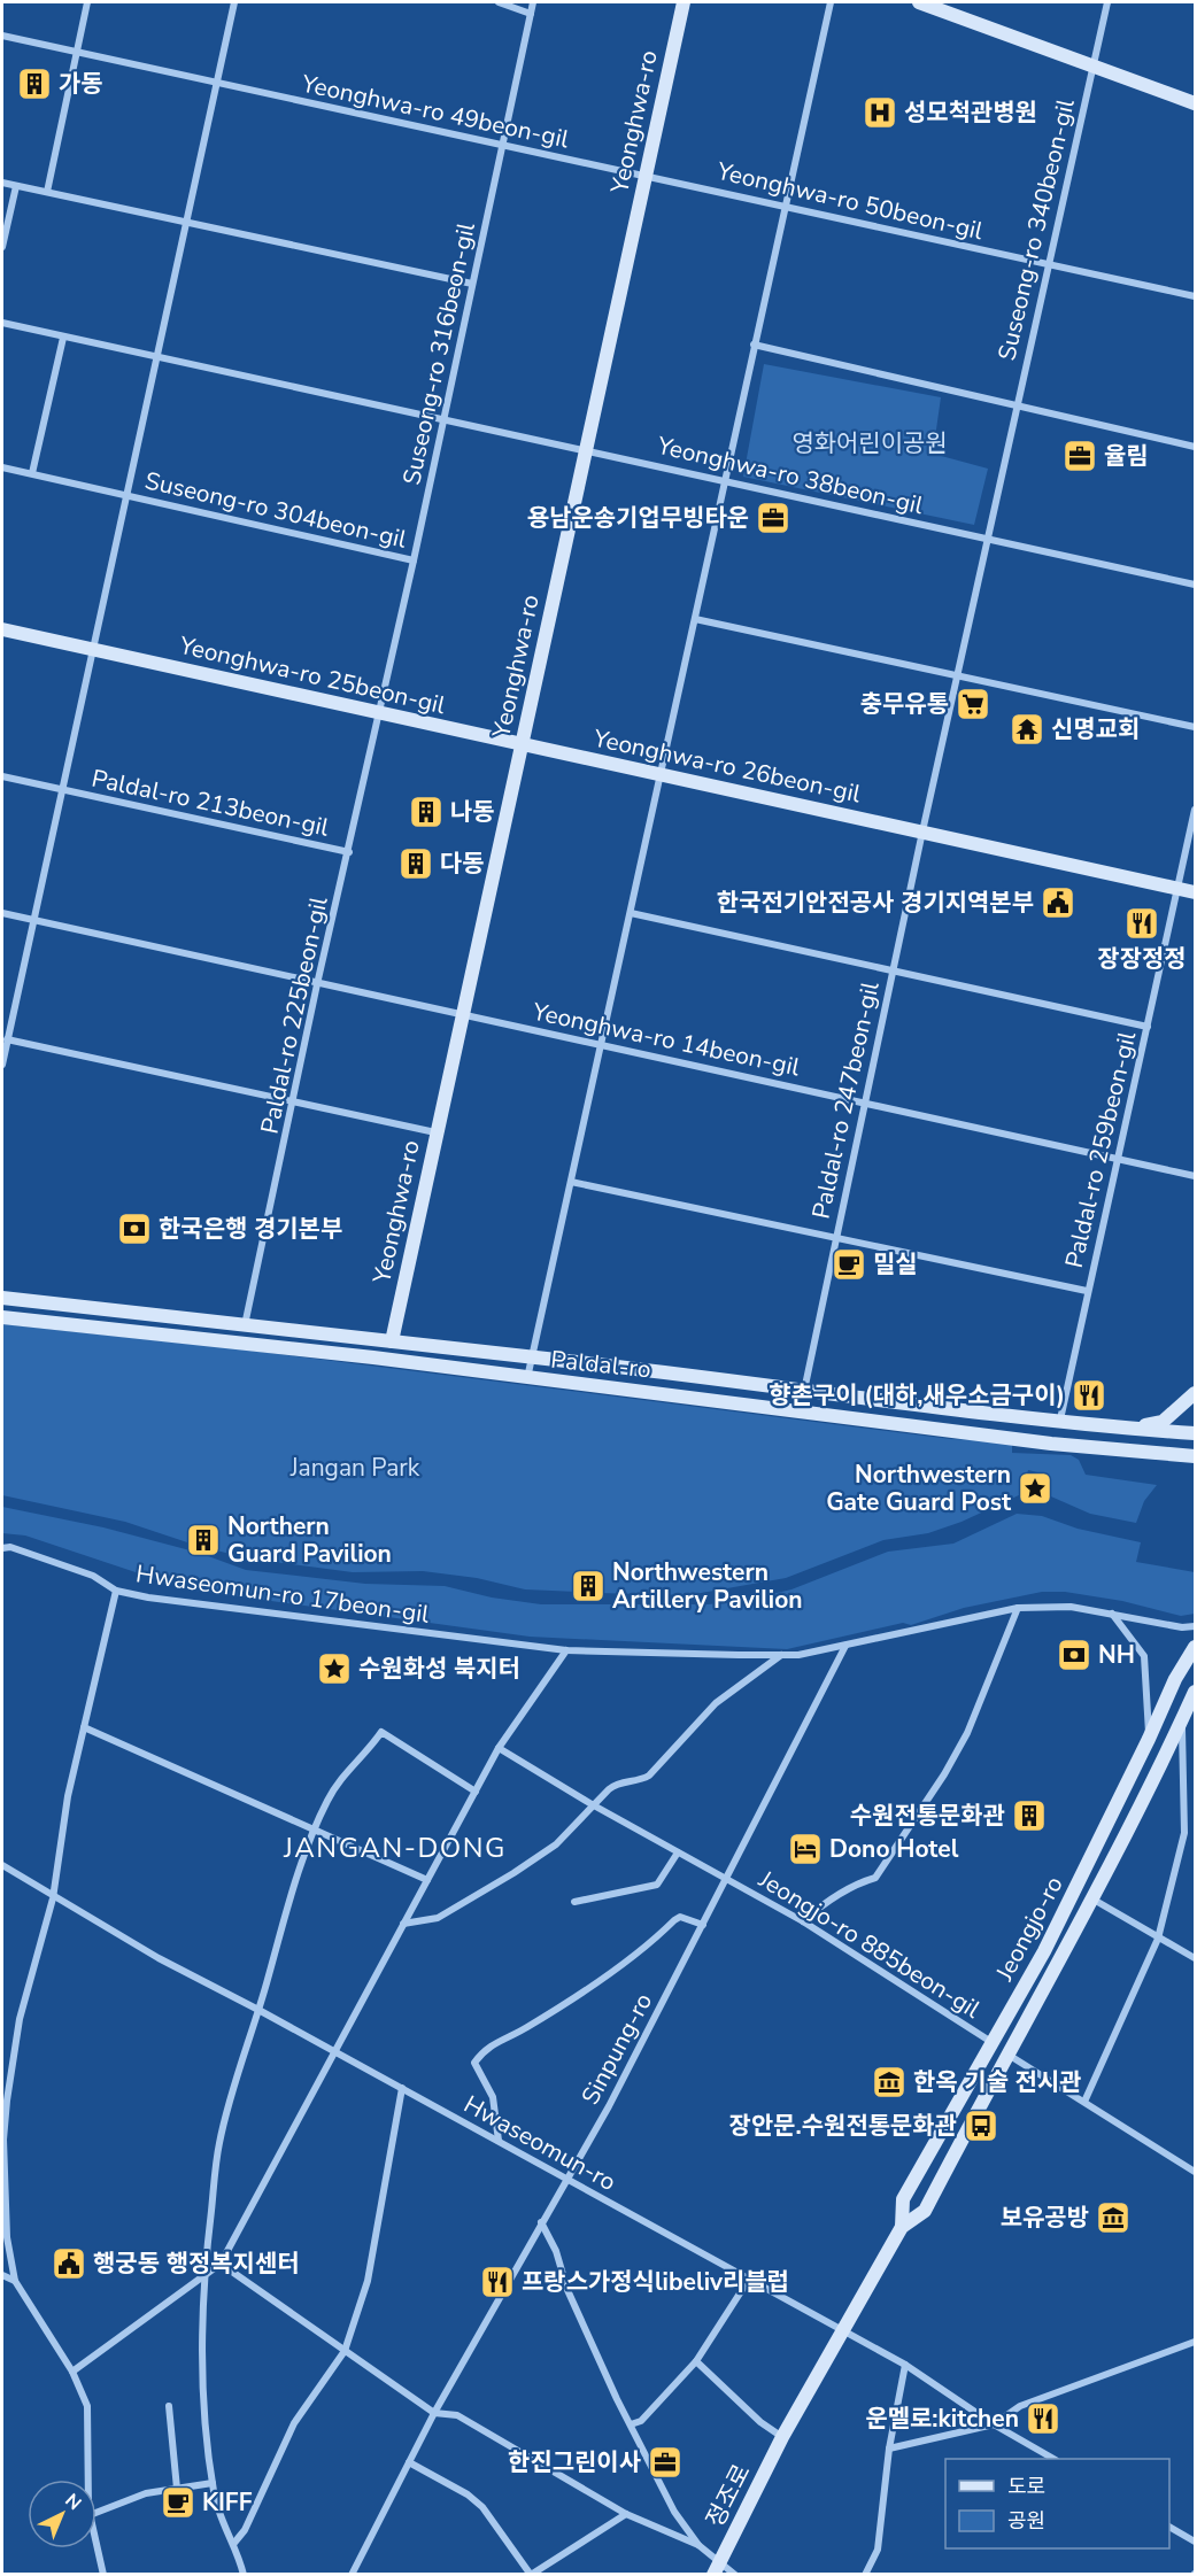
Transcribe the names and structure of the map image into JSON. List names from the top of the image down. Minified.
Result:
{"streets":{"street":["Yeonghwa-ro 49beon-gil","Yeonghwa-ro","Yeonghwa-ro 50beon-gil","Suseong-ro 340beon-gil","Suseong-ro 316beon-gil","Yeonghwa-ro 38beon-gil","Suseong-ro 304beon-gil","Yeonghwa-ro 25beon-gil","Yeonghwa-ro 26beon-gil","Paldal-ro 213beon-gil","Paldal-ro 225beon-gil","Yeonghwa-ro 14beon-gil","Paldal-ro 247beon-gil","Paldal-ro 259beon-gil","Paldal-ro","Hwaseomun-ro 17beon-gil","Jeongjo-ro","Jeongjo-ro 885beon-gil","Sinpung-ro","Hwaseomun-ro","정조로"]},"crossings":[["Yeonghwa-ro 49beon-gil","Yeonghwa-ro"],["Yeonghwa-ro 49beon-gil","Yeonghwa-ro 50beon-gil"],["Yeonghwa-ro 49beon-gil","Suseong-ro 316beon-gil"],["Yeonghwa-ro 49beon-gil","Suseong-ro 304beon-gil"],["Yeonghwa-ro","Yeonghwa-ro 50beon-gil"],["Yeonghwa-ro","Yeonghwa-ro 38beon-gil"],["Yeonghwa-ro","Yeonghwa-ro 25beon-gil"],["Yeonghwa-ro","Yeonghwa-ro 26beon-gil"],["Yeonghwa-ro","Yeonghwa-ro 14beon-gil"],["Yeonghwa-ro","Paldal-ro"],["Yeonghwa-ro 50beon-gil","Suseong-ro 340beon-gil"],["Suseong-ro 340beon-gil","Yeonghwa-ro 38beon-gil"],["Suseong-ro 340beon-gil","Yeonghwa-ro 26beon-gil"],["Suseong-ro 340beon-gil","Paldal-ro 247beon-gil"],["Suseong-ro 316beon-gil","Suseong-ro 304beon-gil"],["Suseong-ro 316beon-gil","Yeonghwa-ro 25beon-gil"],["Suseong-ro 316beon-gil","Paldal-ro 225beon-gil"],["Suseong-ro 304beon-gil","Yeonghwa-ro 25beon-gil"],["Suseong-ro 304beon-gil","Paldal-ro 213beon-gil"],["Yeonghwa-ro 25beon-gil","Yeonghwa-ro 26beon-gil"],["Yeonghwa-ro 25beon-gil","Paldal-ro 213beon-gil"],["Yeonghwa-ro 25beon-gil","Paldal-ro 225beon-gil"],["Yeonghwa-ro 26beon-gil","Paldal-ro 247beon-gil"],["Yeonghwa-ro 26beon-gil","Paldal-ro 259beon-gil"],["Paldal-ro 213beon-gil","Paldal-ro 225beon-gil"],["Paldal-ro 213beon-gil","Yeonghwa-ro 14beon-gil"],["Paldal-ro 225beon-gil","Yeonghwa-ro 14beon-gil"],["Paldal-ro 225beon-gil","Paldal-ro"],["Yeonghwa-ro 14beon-gil","Paldal-ro 247beon-gil"],["Yeonghwa-ro 14beon-gil","Paldal-ro 259beon-gil"],["Paldal-ro 247beon-gil","Paldal-ro 259beon-gil"],["Paldal-ro 247beon-gil","Paldal-ro"],["Paldal-ro 259beon-gil","Paldal-ro"],["Hwaseomun-ro 17beon-gil","Sinpung-ro"],["Jeongjo-ro","Jeongjo-ro 885beon-gil"],["Jeongjo-ro","Hwaseomun-ro"],["Jeongjo-ro","정조로"],["Jeongjo-ro 885beon-gil","Sinpung-ro"],["Sinpung-ro","Hwaseomun-ro"]],"districts":["JANGAN-DONG"],"parks":["영화어린이공원","Jangan Park"],"places":{"building":["가동","나동","다동","Northern Guard Pavilion","Northwestern Artillery Pavilion","수원전통문화관"],"hospital":["성모척관병원"],"office":["율림","용남운송기업무빙타운","한진그린이사"],"supermarket":["충무유통"],"temple":["신명교회"],"public building":["한국전기안전공사 경기지역본부","행궁동 행정복지센터"],"restaurant":["장장정정","향촌구이 (대하,새우소금구이)","프랑스가정식libeliv리블럽","운멜로:kitchen"],"bank":["한국은행 경기본부","NH"],"cafe":["밀실","KIFF"],"place":["Northwestern Gate Guard Post","수원화성 북지터"],"hotel":["Dono Hotel"],"museum":["한옥 기술 전시관","보유공방"],"bus stop":["장안문.수원전통문화관"]},"legend":["도로","공원"],"north":"top right"}
